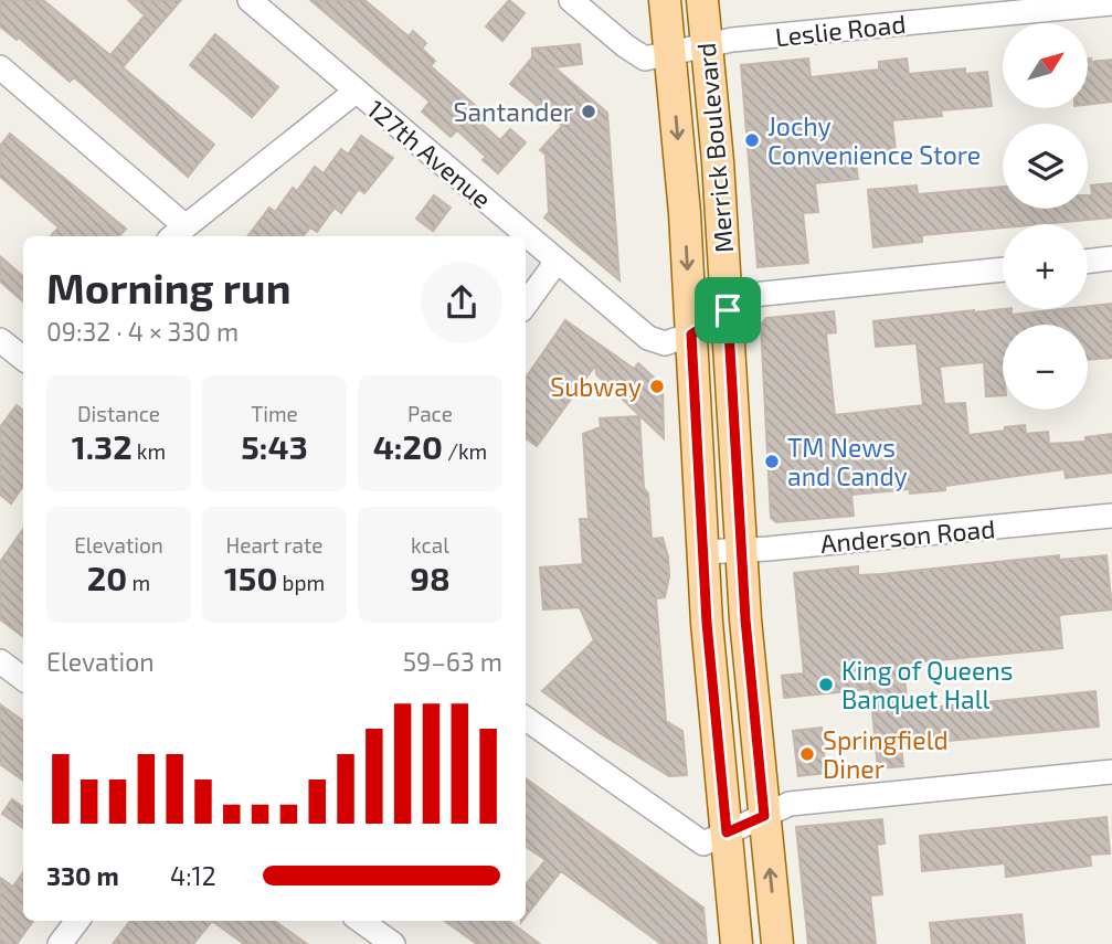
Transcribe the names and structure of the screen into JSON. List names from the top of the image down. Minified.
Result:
{"streets":{"main road":["Merrick Boulevard"],"street":["Leslie Road","127th Avenue","Anderson Road"]},"crossings":[["Leslie Road","Merrick Boulevard"],["Merrick Boulevard","127th Avenue"],["Merrick Boulevard","Anderson Road"]],"places":["Santander","Jochy Convenience Store","Subway","TM News and Candy","King of Queens Banquet Hall","Springfield Diner"],"north":"top right","page":{"map_buttons":["+","−"],"heading":["Morning run","09:32 · 4 × 330 m"],"stats":[["Distance","1.32 km"],["Time","5:43"],["Pace","4:20 /km"],["Elevation","20 m"],["Heart rate","150 bpm"],["kcal","98"]],"chart":["Elevation","59–63 m"],"list":[{"name":"330 m","note":"4:12"}]}}
